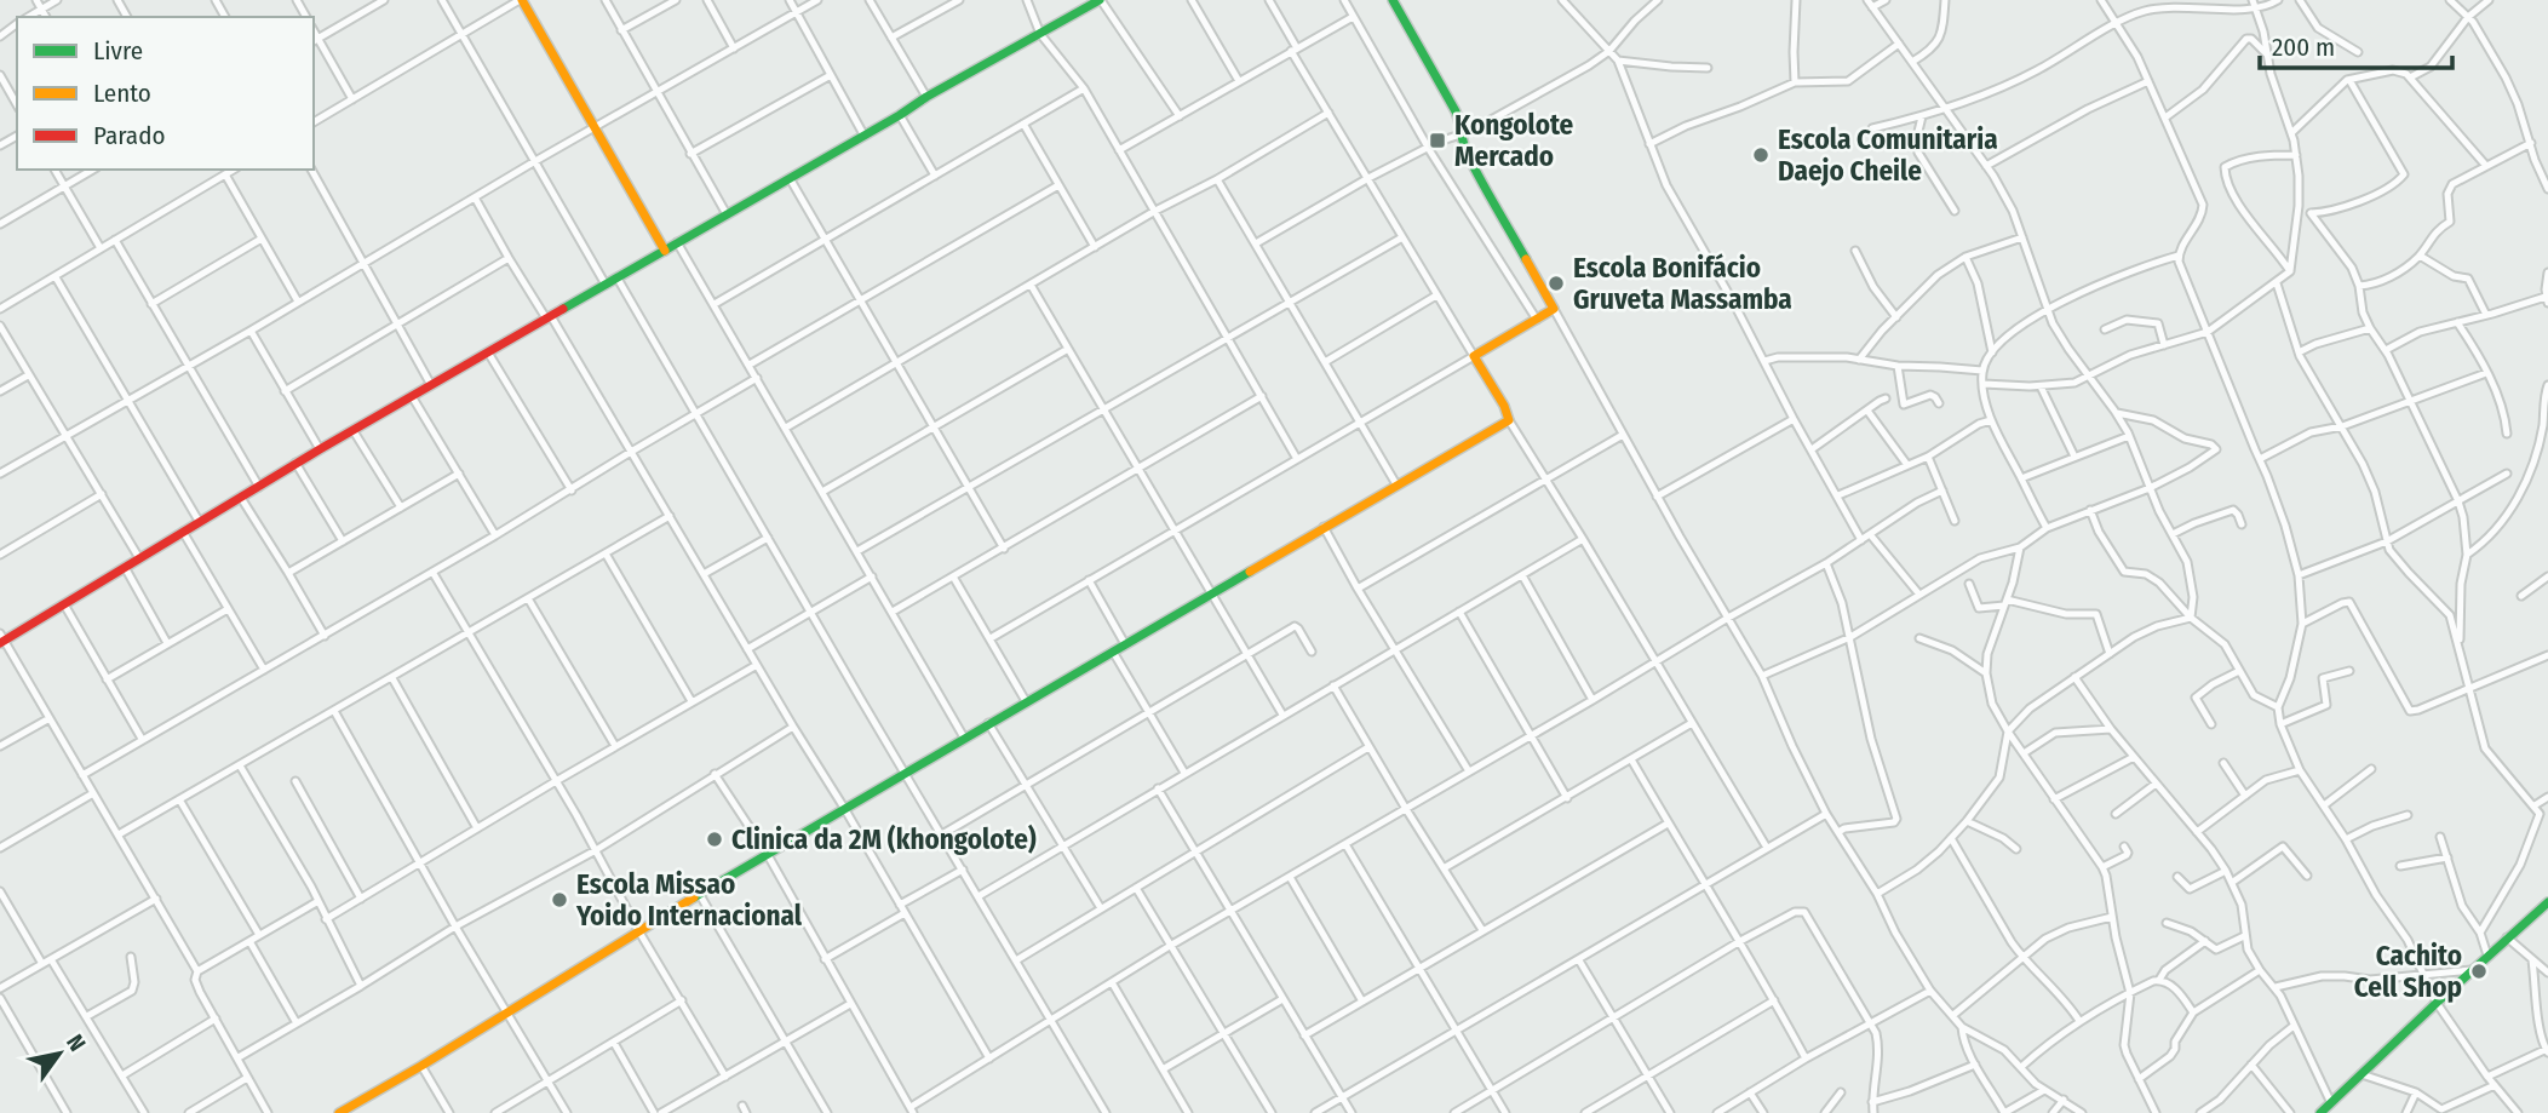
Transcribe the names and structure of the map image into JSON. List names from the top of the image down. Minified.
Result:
{"places":{"transit":["Kongolote Mercado"],"other":["Escola Comunitaria Daejo Cheile","Escola Bonifácio Gruveta Massamba","Clinica da 2M (khongolote)","Escola Missao Yoido Internacional","Cachito Cell Shop"]},"legend":["Livre","Lento","Parado"],"scale_bar":"200 m","north":"top right"}
